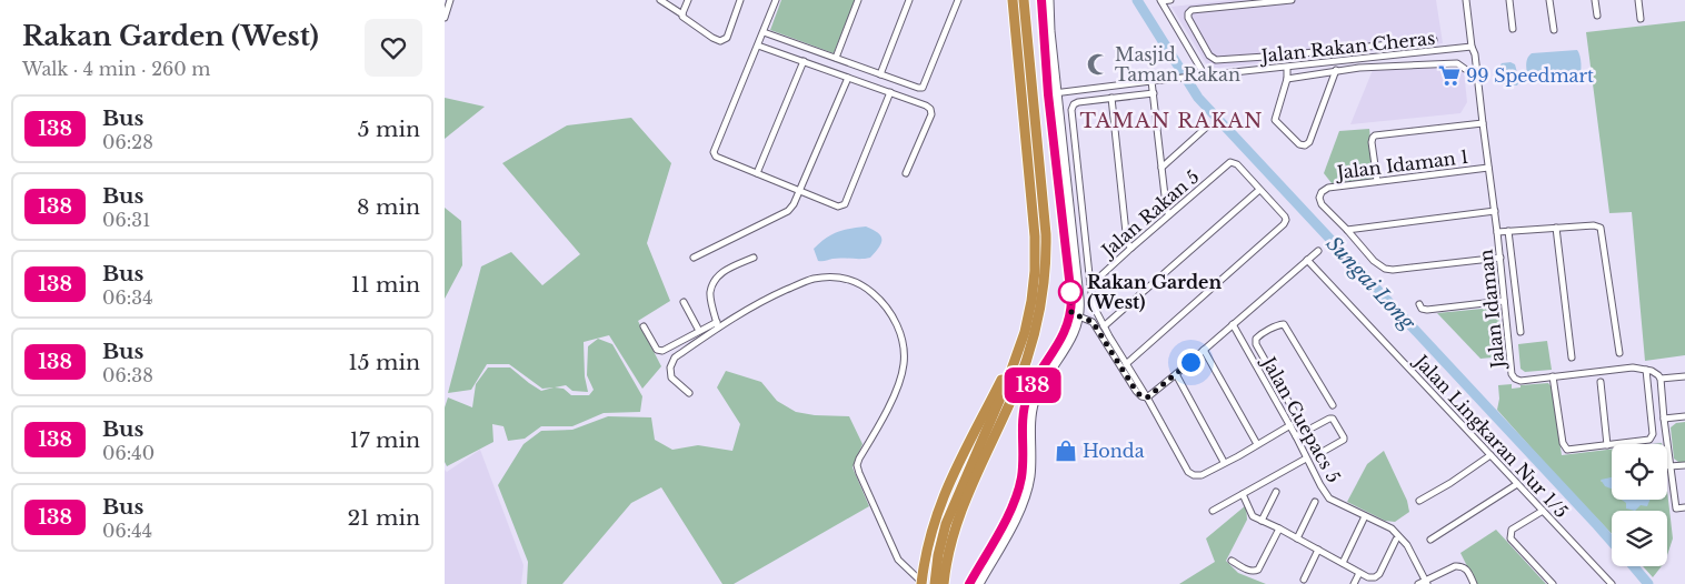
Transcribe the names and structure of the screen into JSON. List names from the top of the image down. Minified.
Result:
{"streets":{"street":["Jalan Rakan Cheras","Jalan Idaman 1","Jalan Rakan 5","Jalan Idaman","Jalan Cuepacs 5","Jalan Lingkaran Nur 1/5"]},"crossings":[["Jalan Rakan Cheras","Jalan Idaman"],["Jalan Idaman 1","Jalan Idaman"]],"districts":["TAMAN RAKAN"],"water":["Sungai Long"],"places":{"mosque":["Masjid Taman Rakan"],"supermarket":["99 Speedmart"],"other":["Rakan Garden (West)"],"shop":["Honda"]},"lines":["bus line 138"],"page":{"heading":["Rakan Garden (West)","Walk · 4 min · 260 m"],"on_map":"138","list":[{"mark":"138","name":"Bus","note":"06:28","value":"5 min"},{"mark":"138","name":"Bus","note":"06:31","value":"8 min"},{"mark":"138","name":"Bus","note":"06:34","value":"11 min"},{"mark":"138","name":"Bus","note":"06:38","value":"15 min"},{"mark":"138","name":"Bus","note":"06:40","value":"17 min"},{"mark":"138","name":"Bus","note":"06:44","value":"21 min"}]}}
